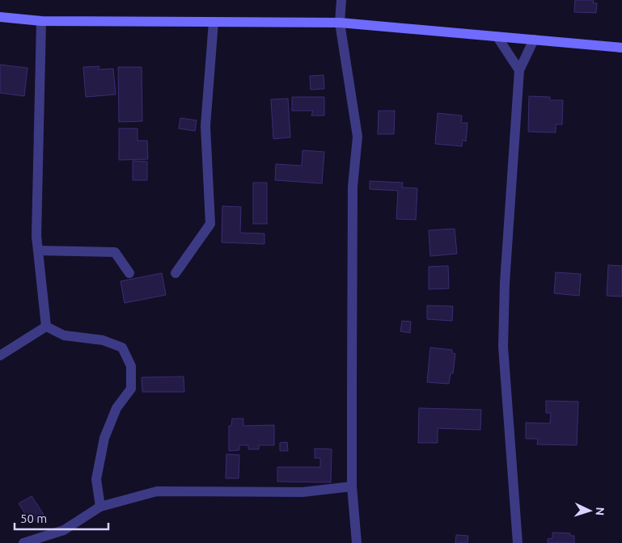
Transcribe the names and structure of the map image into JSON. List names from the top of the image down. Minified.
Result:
{"scale_bar":"50 m","north":"right"}
